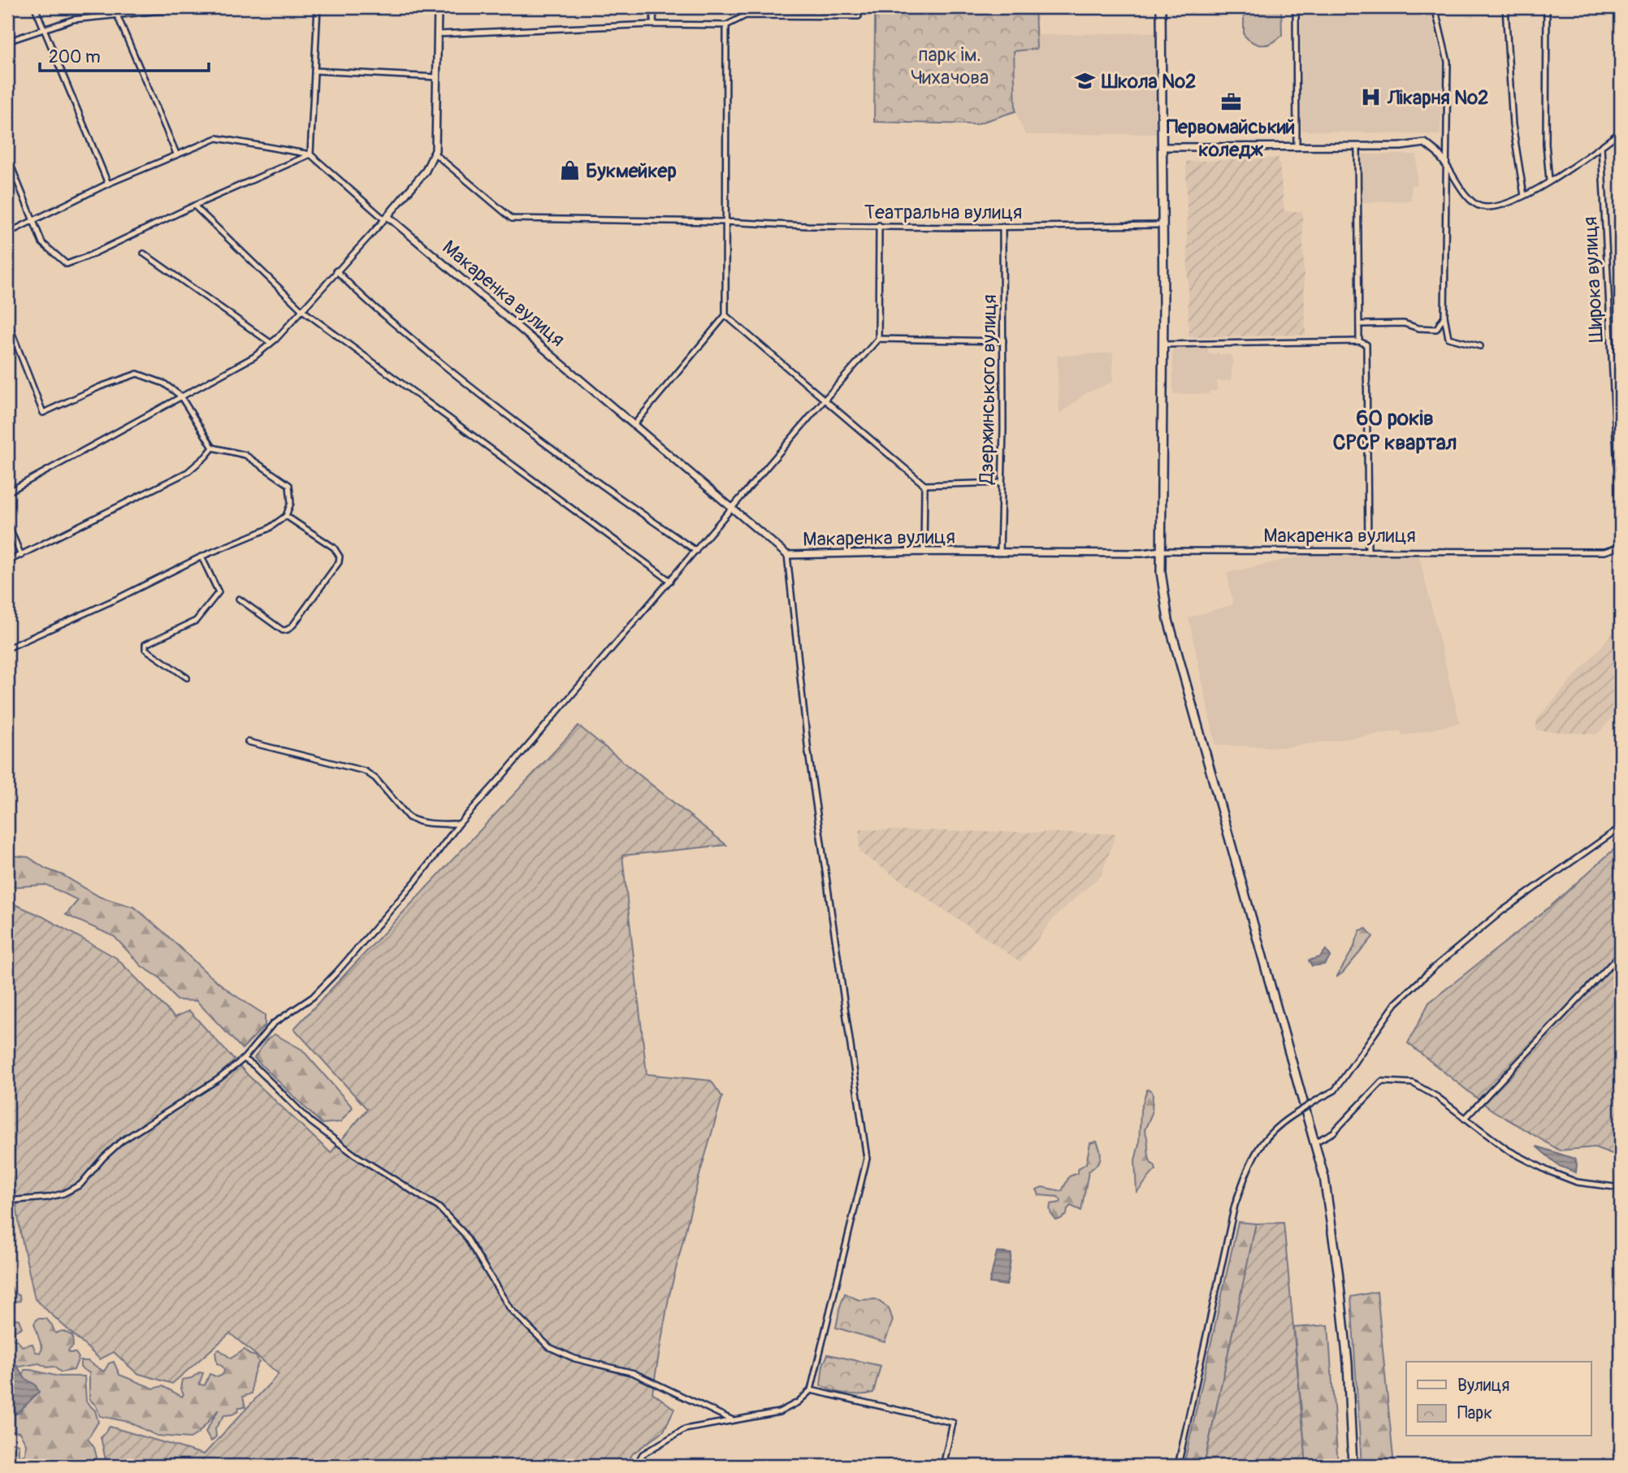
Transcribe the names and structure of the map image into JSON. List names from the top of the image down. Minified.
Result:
{"streets":{"street":["Театральна вулиця","Широка вулиця","Макаренка вулиця","Дзержинського вулиця"]},"crossings":[["Театральна вулиця","Дзержинського вулиця"],["Широка вулиця","Макаренка вулиця"],["Макаренка вулиця","Дзержинського вулиця"]],"districts":["60 років СРСР квартал"],"parks":["парк ім. Чихачова"],"places":{"school or university":["Школа №2"],"hospital":["Лікарня №2"],"office":["Первомайський коледж"],"shop":["Букмейкер"]},"legend":["Вулиця","Парк"],"scale_bar":"200 m"}
